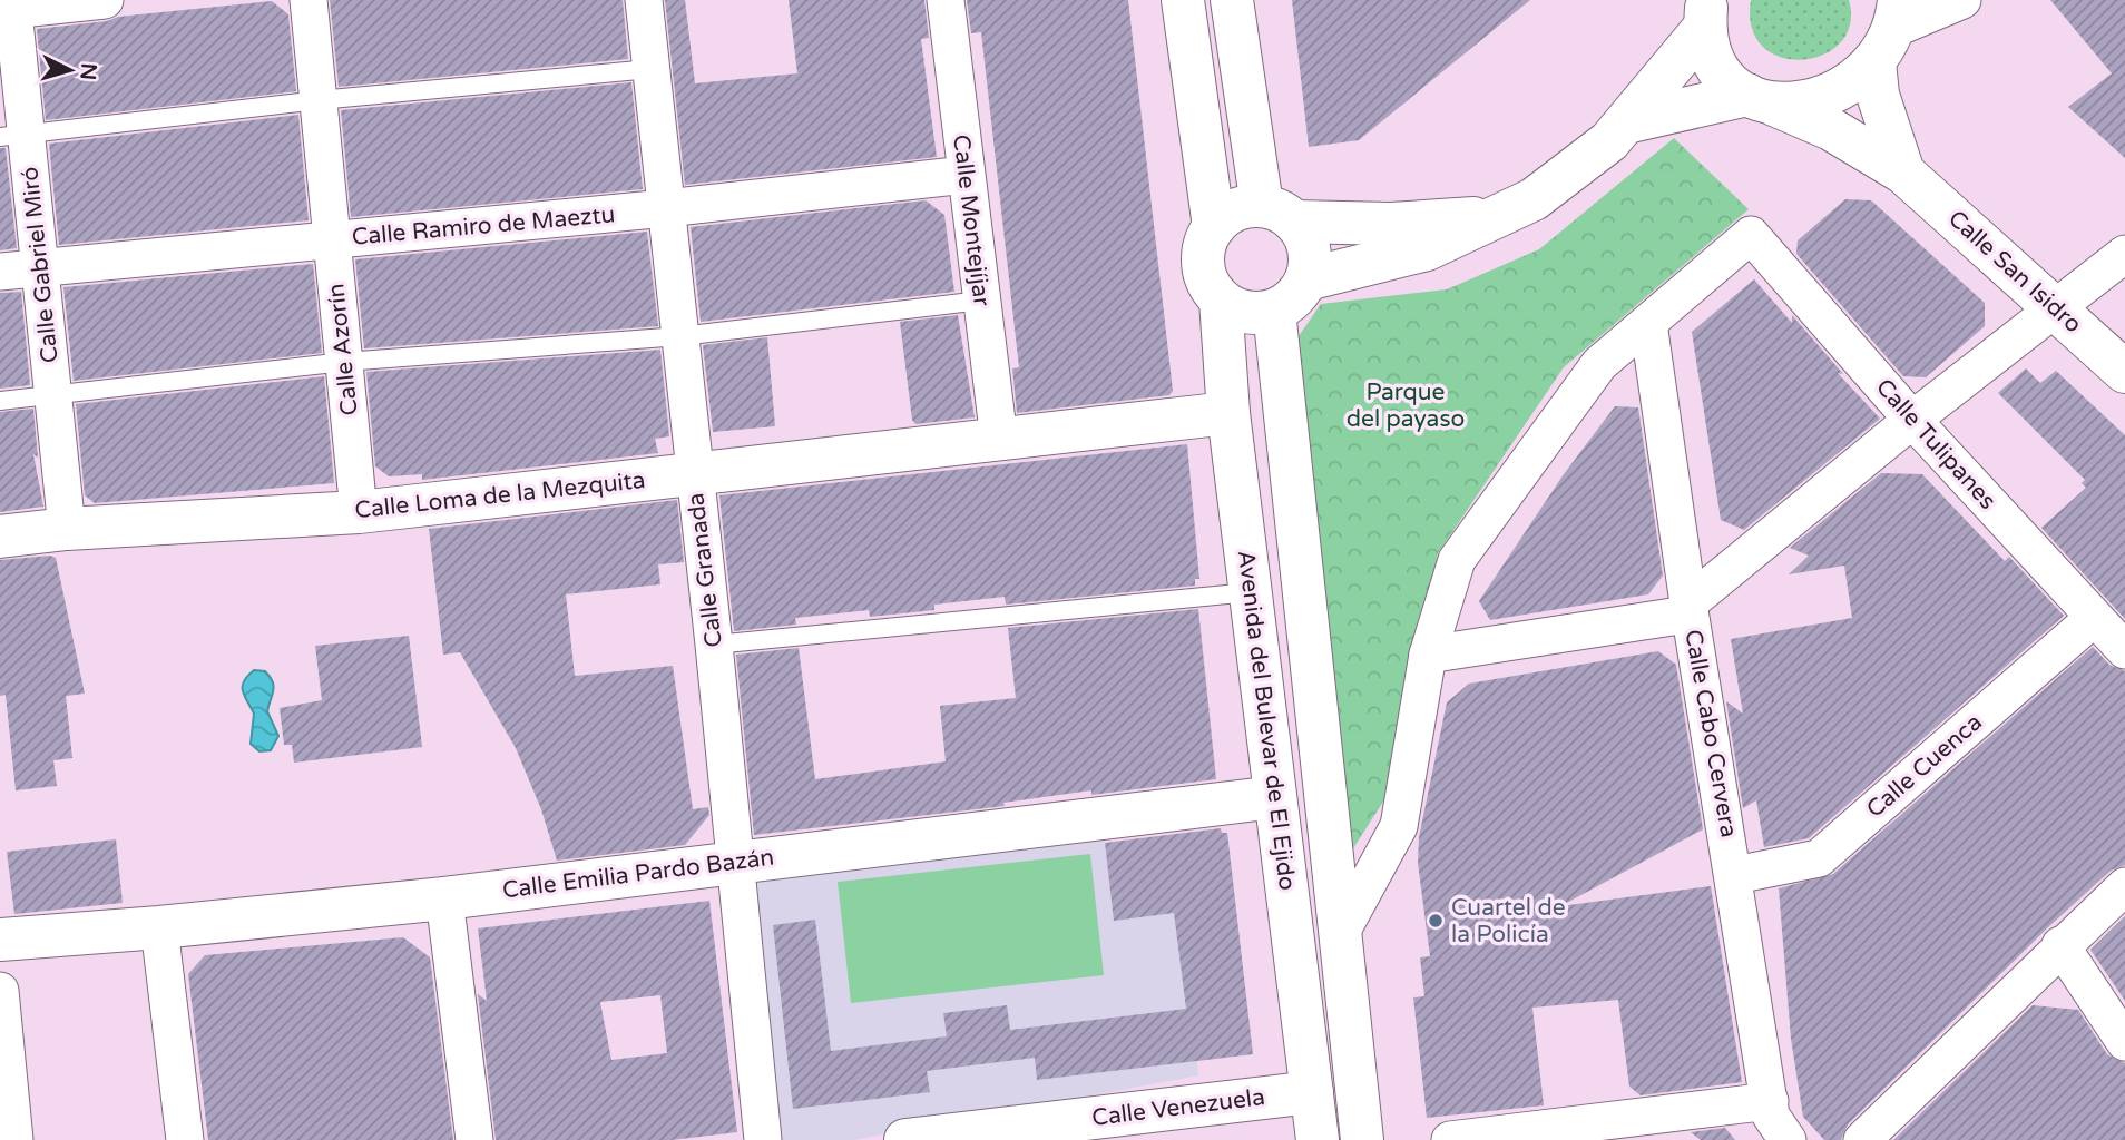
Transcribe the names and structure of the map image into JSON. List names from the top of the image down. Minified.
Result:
{"streets":{"street":["Calle Montejíjar","Calle Ramiro de Maeztu","Calle Gabriel Miró","Calle San Isidro","Calle Azorín","Calle Tulipanes","Calle Loma de la Mezquita","Calle Granada","Avenida del Bulevar de El Ejido","Calle Cabo Cervera","Calle Cuenca","Calle Emilia Pardo Bazán","Calle Venezuela"]},"crossings":[["Calle Montejíjar","Calle Ramiro de Maeztu"],["Calle Montejíjar","Calle Loma de la Mezquita"],["Calle Ramiro de Maeztu","Calle Gabriel Miró"],["Calle Ramiro de Maeztu","Calle Azorín"],["Calle Ramiro de Maeztu","Calle Granada"],["Calle Gabriel Miró","Calle Loma de la Mezquita"],["Calle Azorín","Calle Loma de la Mezquita"],["Calle Tulipanes","Calle Cabo Cervera"],["Calle Tulipanes","Calle Cuenca"],["Calle Loma de la Mezquita","Calle Granada"],["Calle Loma de la Mezquita","Avenida del Bulevar de El Ejido"],["Calle Granada","Calle Emilia Pardo Bazán"],["Avenida del Bulevar de El Ejido","Calle Emilia Pardo Bazán"],["Avenida del Bulevar de El Ejido","Calle Venezuela"],["Calle Cabo Cervera","Calle Cuenca"]],"parks":["Parque del payaso"],"places":["Cuartel de la Policía"],"north":"right"}
